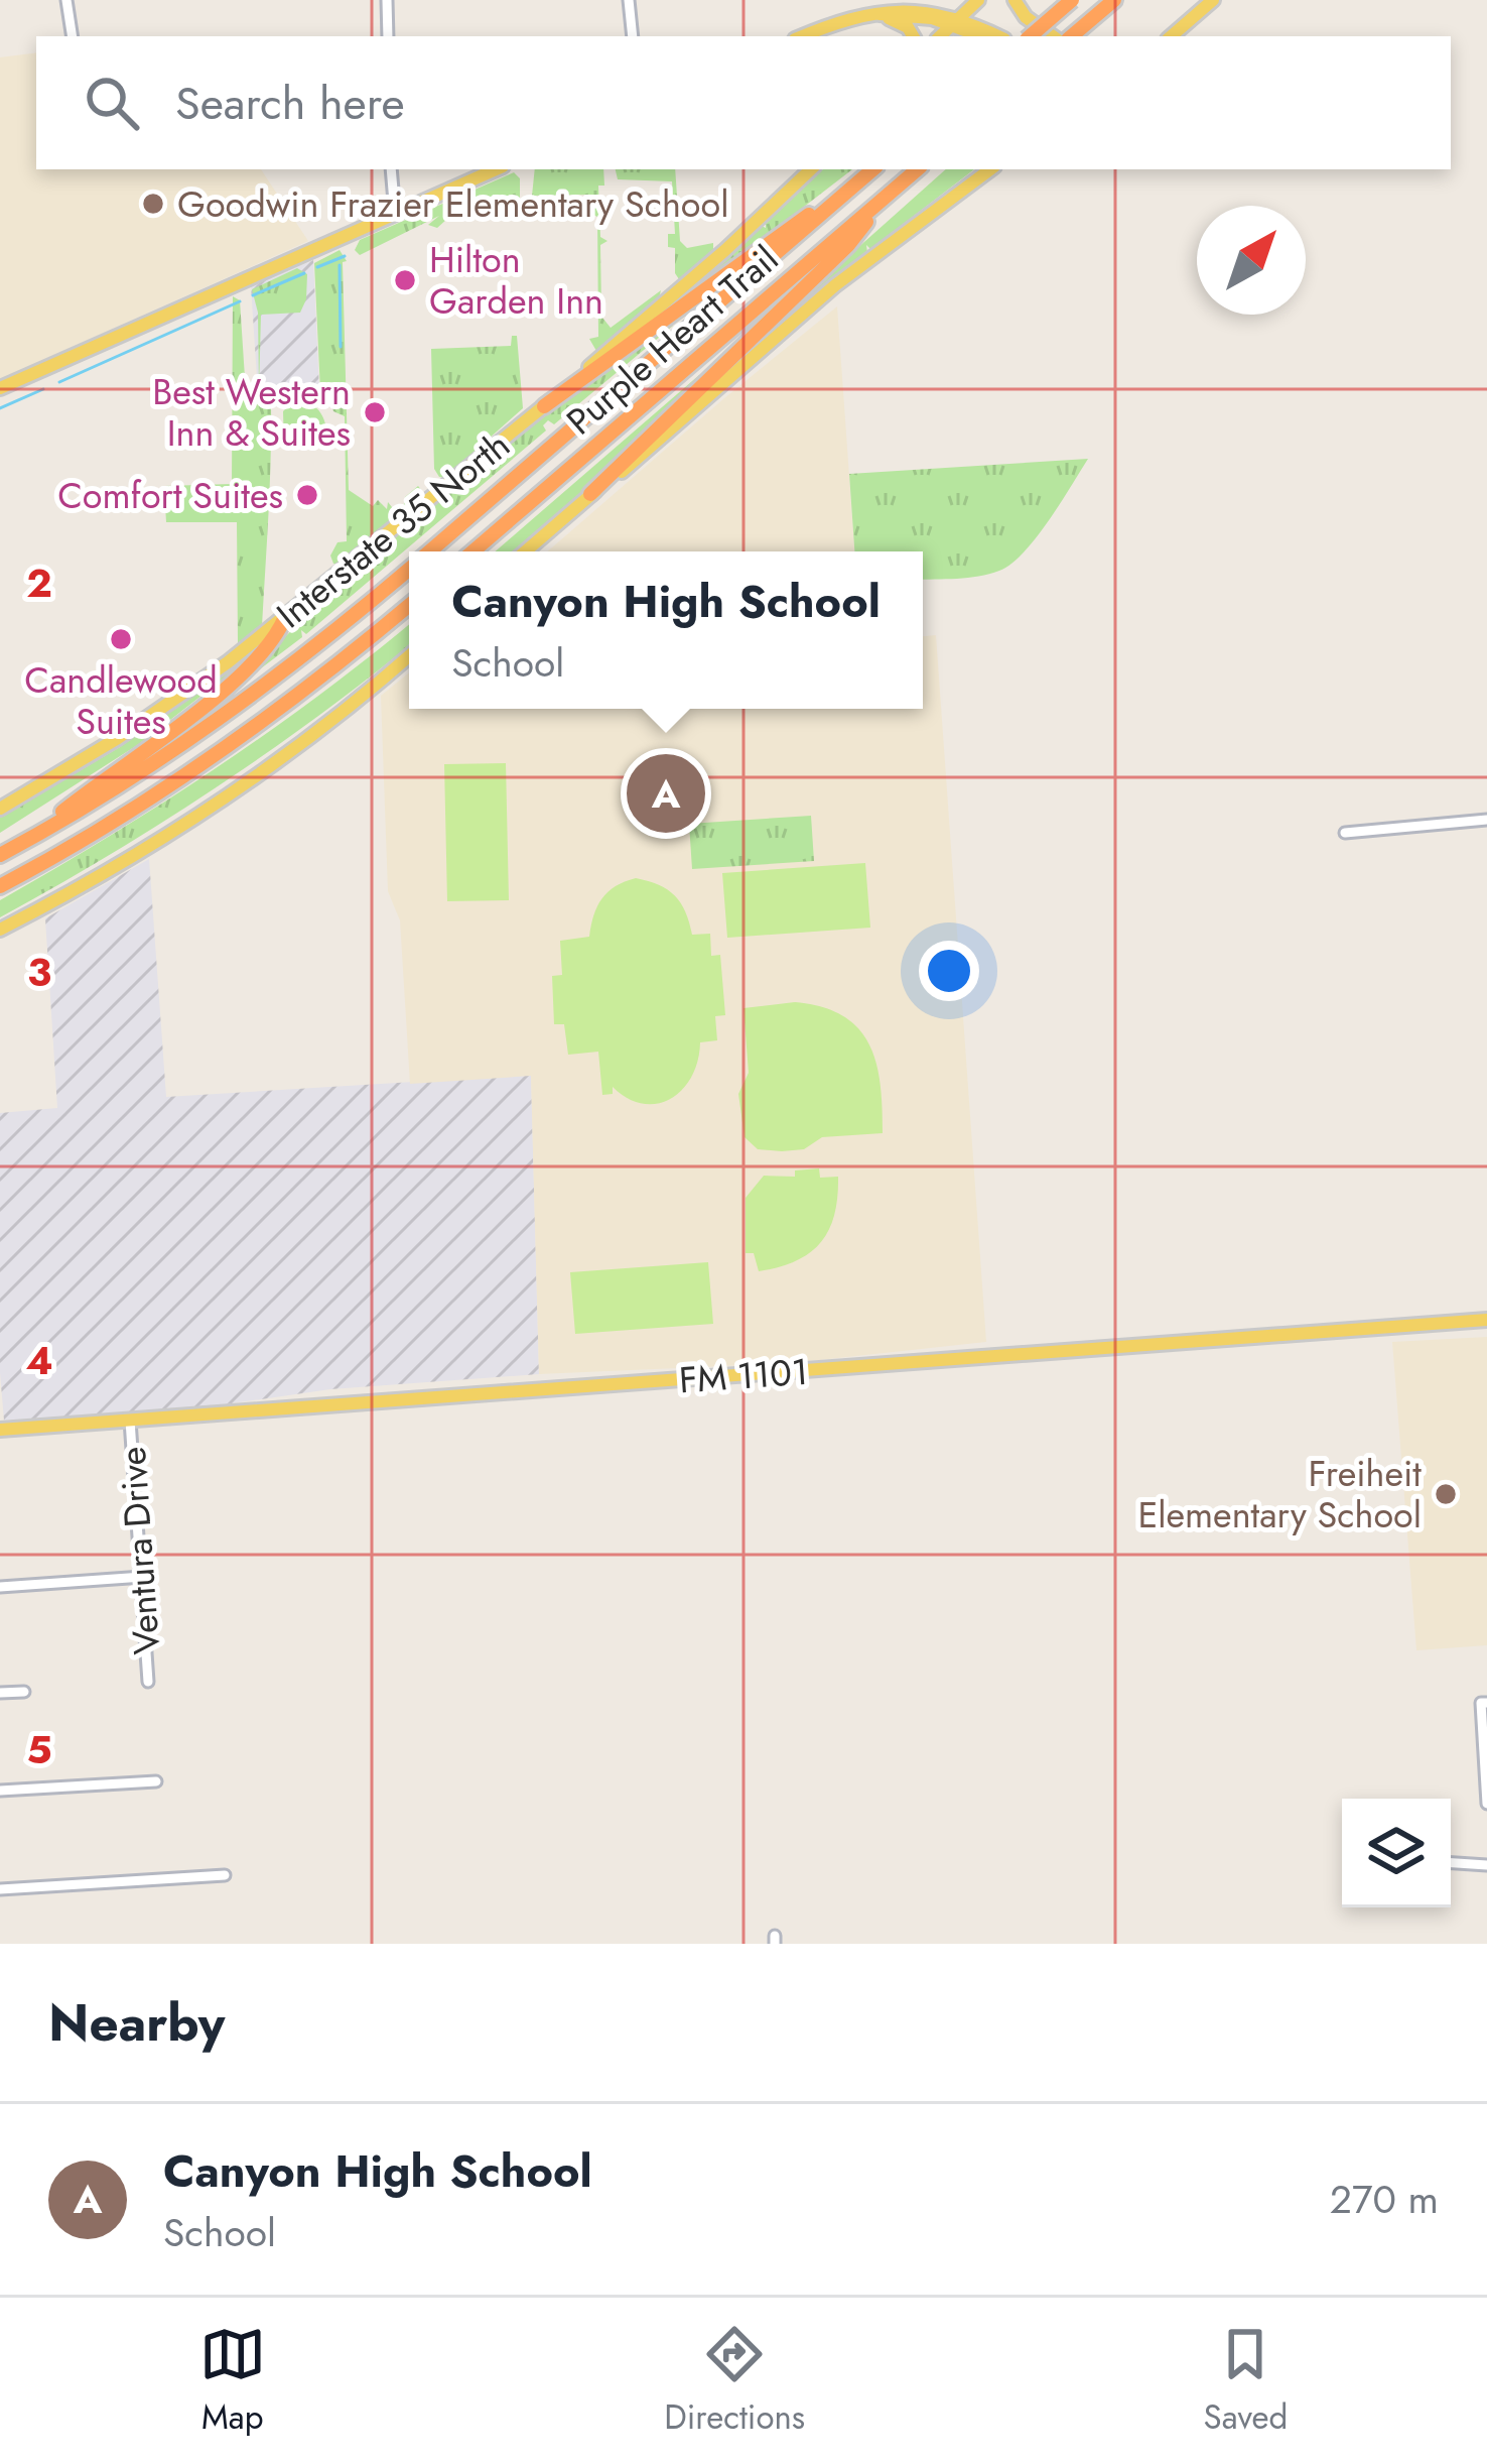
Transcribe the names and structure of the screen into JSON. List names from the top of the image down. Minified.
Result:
{"streets":{"highway":["Purple Heart Trail"],"main road":["Interstate 35 North","FM 1101"],"street":["Ventura Drive"]},"crossings":[["FM 1101","Ventura Drive"]],"places":["Goodwin Frazier Elementary School","Hilton Garden Inn","Best Western Inn & Suites","Comfort Suites","Candlewood Suites","Freiheit Elementary School"],"north":"top right","page":{"search":"Search here","popup":["Canyon High School","School"],"pins":"A","heading":"Nearby","list":[{"mark":"A","name":"Canyon High School","note":"School","value":"270 m"}],"nav":["Map","Directions","Saved"]},"grid":{"rows":["2","3","4","5"]}}
